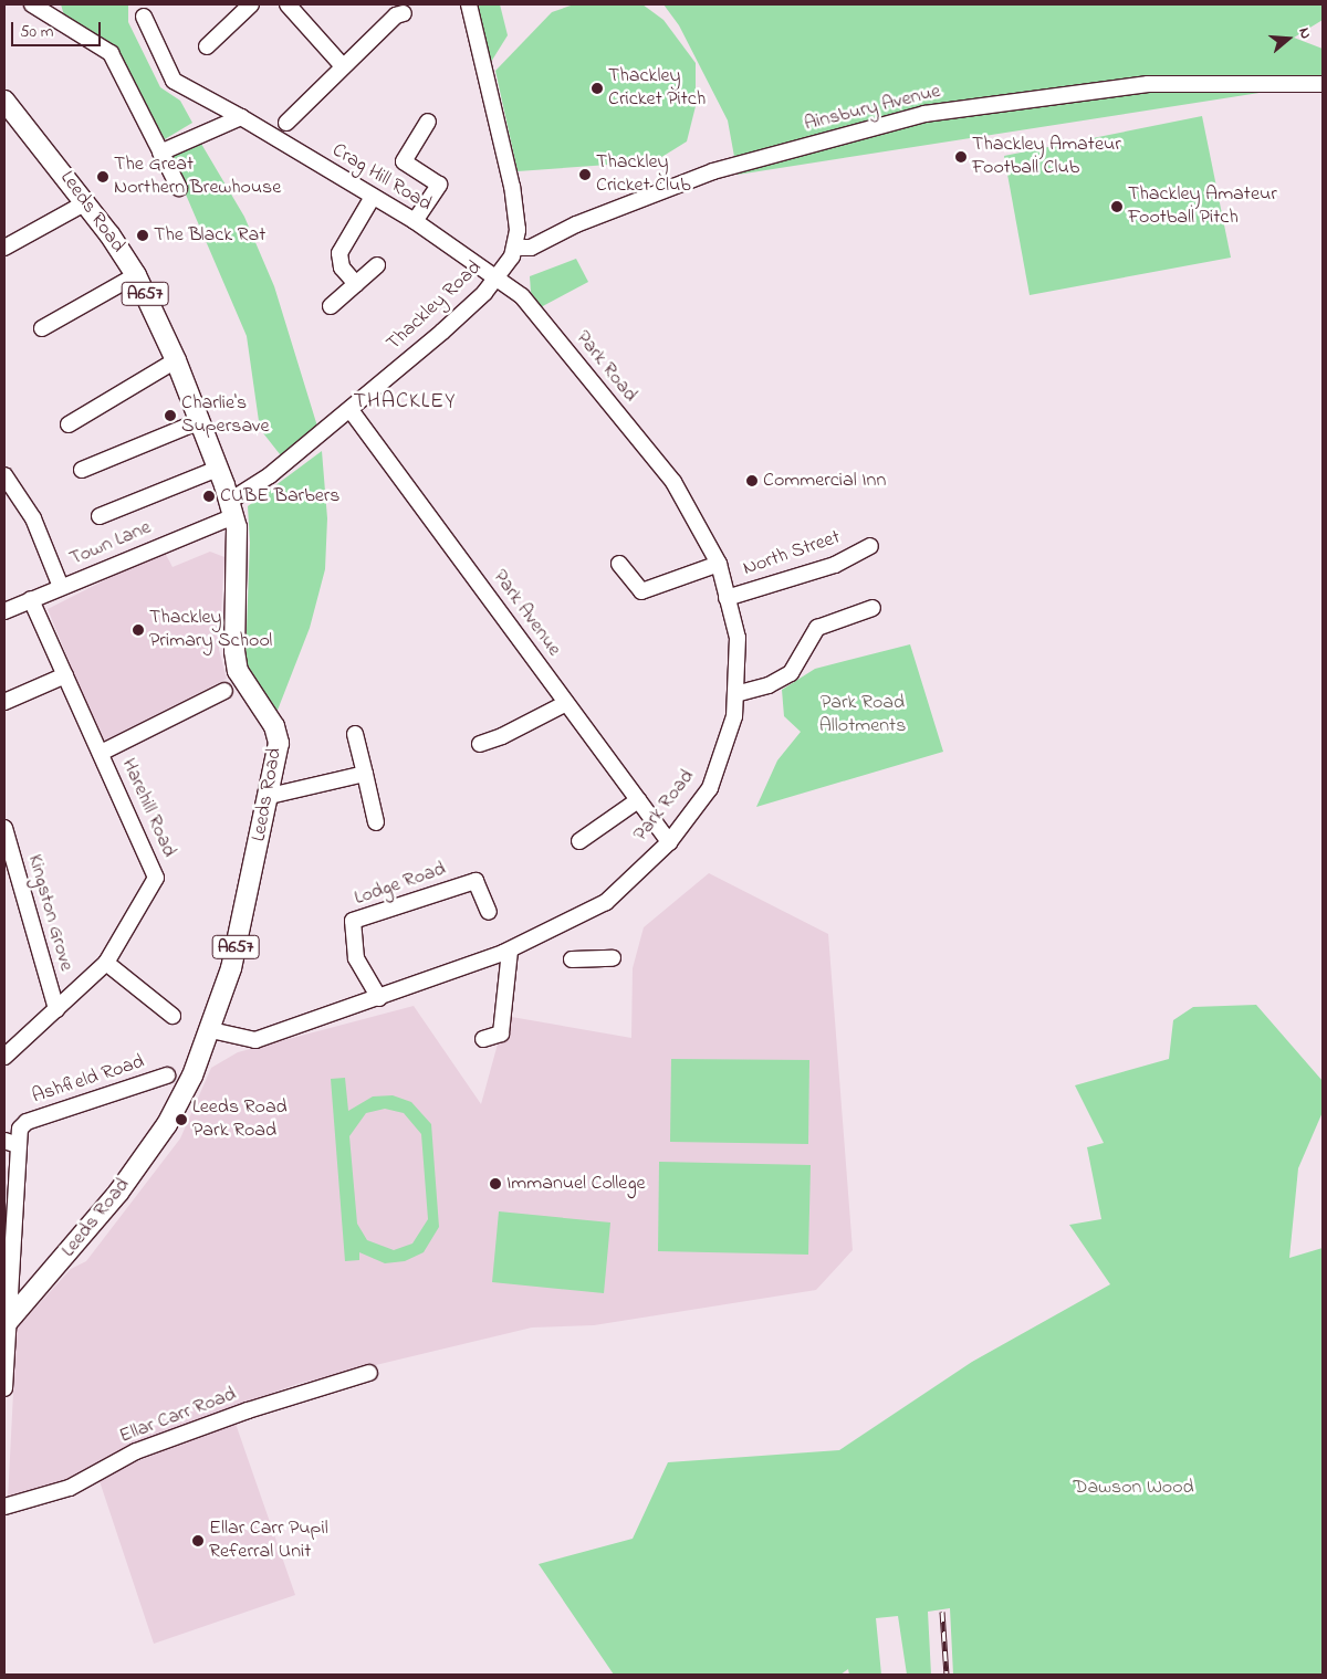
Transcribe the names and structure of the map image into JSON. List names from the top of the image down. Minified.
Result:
{"streets":{"main road":["Leeds Road","A657"],"street":["Ainsbury Avenue","Crag Hill Road","Thackley Road","Park Road","Town Lane","North Street","Park Avenue","Harehill Road","Lodge Road","Kingston Grove","Ashfield Road","Ellar Carr Road"]},"crossings":[["Ainsbury Avenue","Thackley Road"],["Crag Hill Road","Thackley Road"],["Crag Hill Road","Park Road"],["Leeds Road","Thackley Road"],["Leeds Road","Park Road"],["Leeds Road","Town Lane"],["Leeds Road","Ashfield Road"],["Thackley Road","Park Road"],["Thackley Road","Town Lane"],["Thackley Road","Park Avenue"],["Park Road","North Street"],["Park Road","Park Avenue"],["Park Road","Lodge Road"],["Town Lane","Harehill Road"],["Harehill Road","Kingston Grove"]],"districts":["THACKLEY"],"parks":["Park Road Allotments","Dawson Wood"],"places":["Thackley Cricket Pitch","Thackley Amateur Football Club","Thackley Cricket Club","The Great Northern Brewhouse","Thackley Amateur Football Pitch","The Black Rat","Charlie's Supersave","Commercial Inn","CUBE Barbers","Thackley Primary School","Leeds Road Park Road","Immanuel College","Ellar Carr Pupil Referral Unit"],"scale_bar":"50 m","north":"right"}
